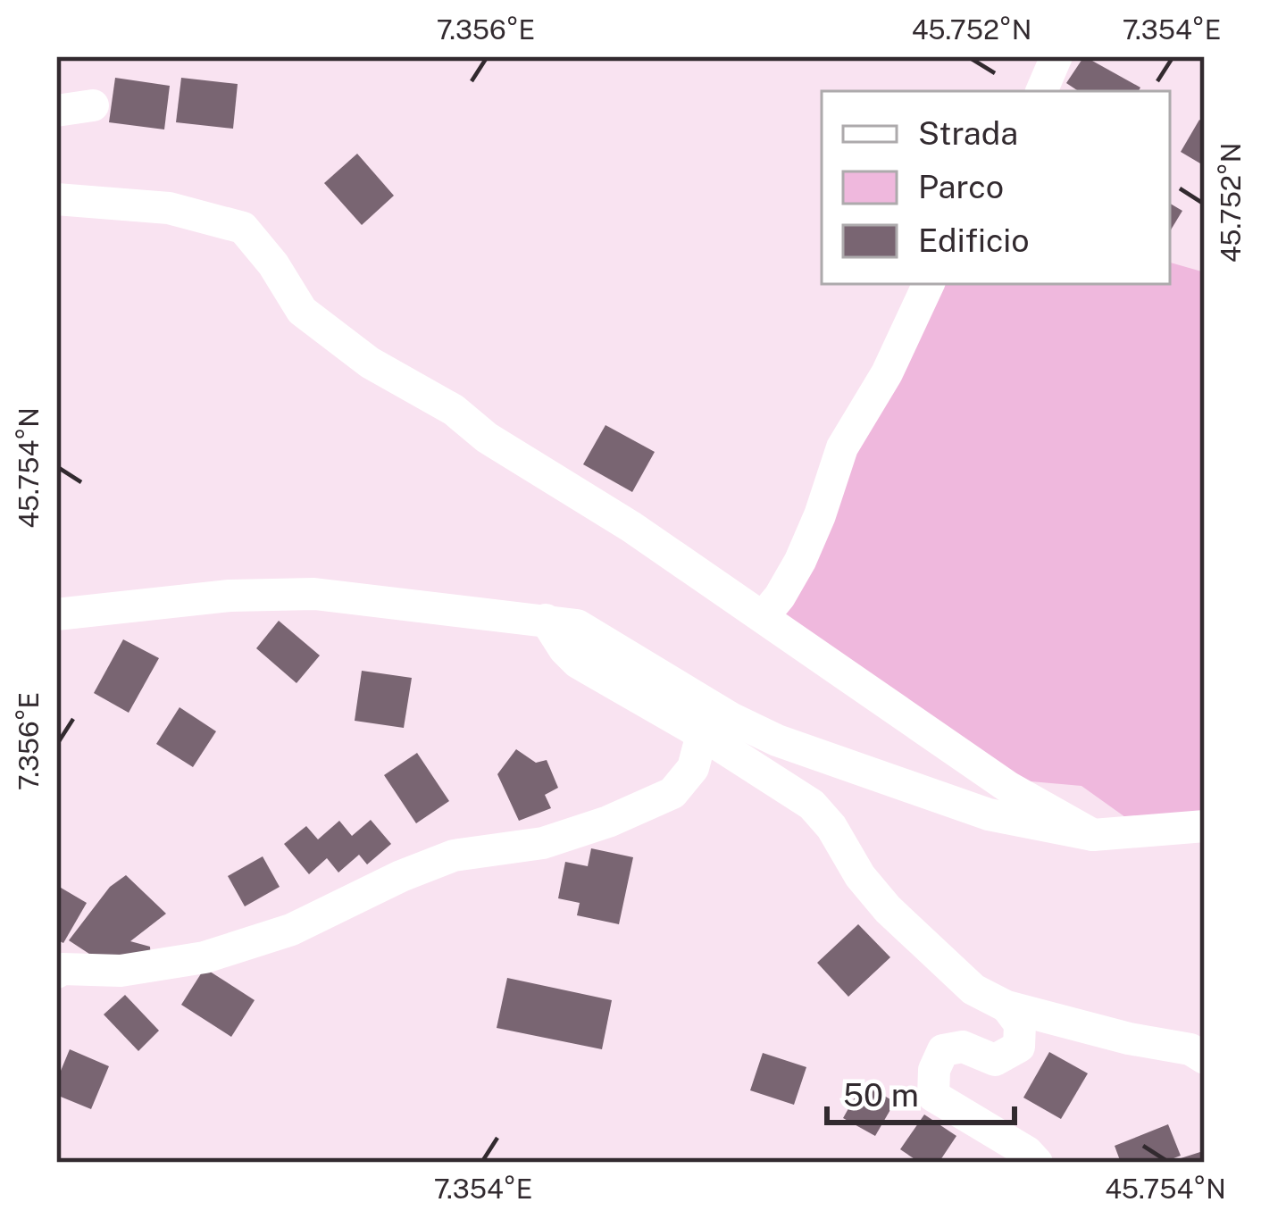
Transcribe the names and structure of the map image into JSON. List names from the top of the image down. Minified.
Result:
{"legend":["Strada","Parco","Edificio"],"scale_bar":"50 m","coordinates":["7.356°E","45.752°N","7.354°E","45.754°N"]}
